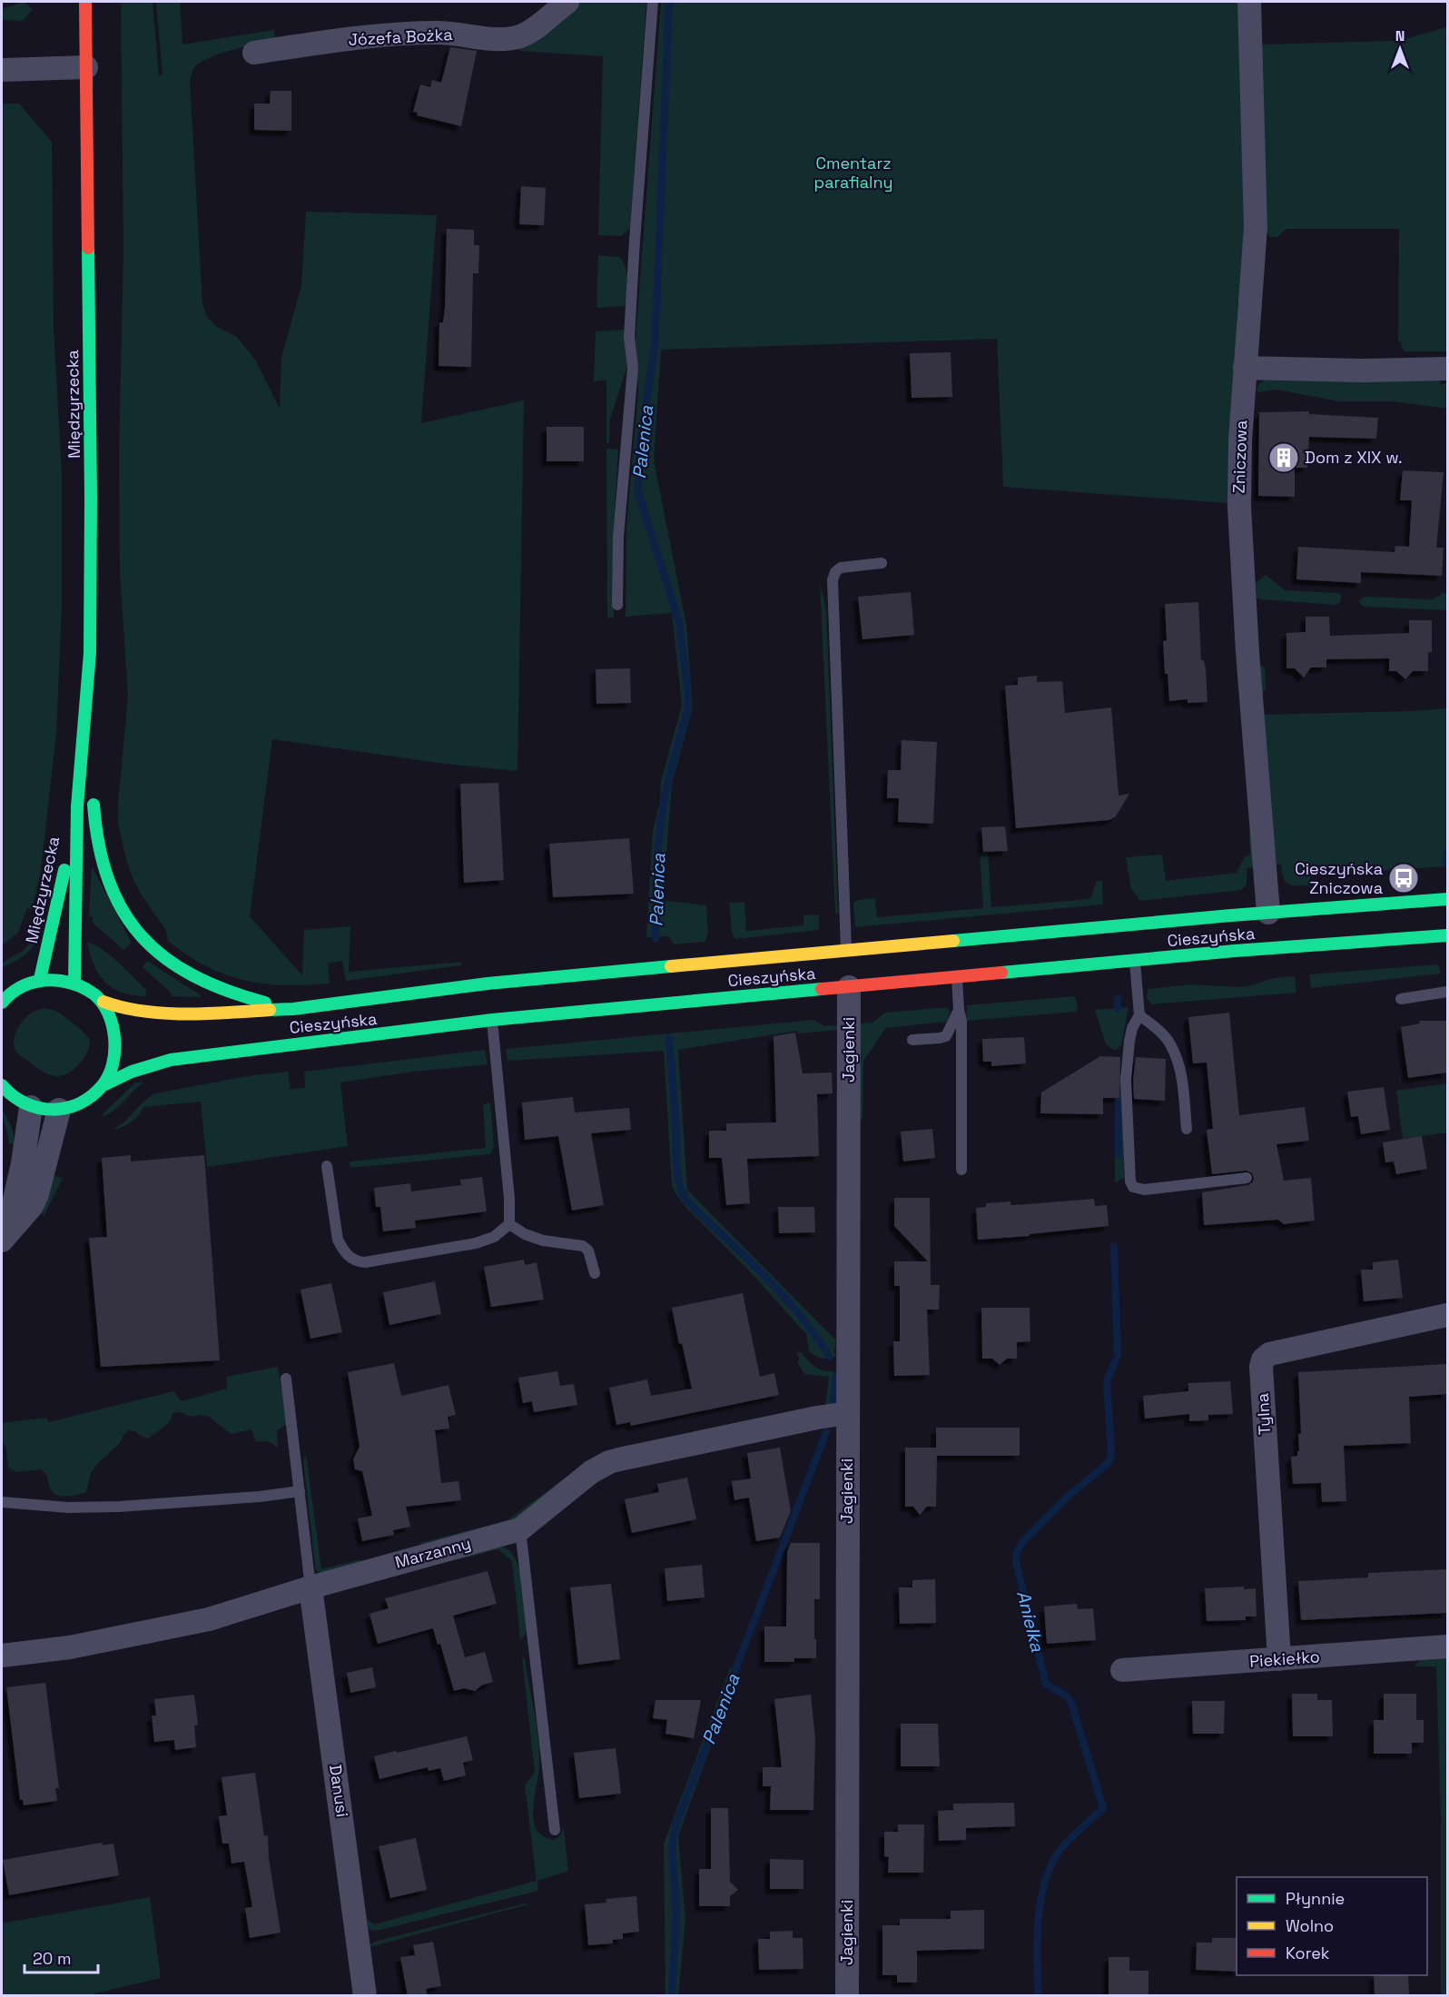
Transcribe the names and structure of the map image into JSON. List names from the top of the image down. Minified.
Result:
{"streets":{"main road":["Międzyrzecka","Cieszyńska"],"street":["Józefa Bożka","Zniczowa","Jagienki","Tylna","Marzanny","Piekiełko","Danusi"]},"crossings":[["Zniczowa","Cieszyńska"],["Cieszyńska","Jagienki"],["Jagienki","Marzanny"],["Tylna","Piekiełko"],["Marzanny","Danusi"]],"water":["Palenica","Anielka"],"parks":["Cmentarz parafialny"],"places":{"building":["Dom z XIX w."],"bus stop":["Cieszyńska Zniczowa"]},"legend":["Płynnie","Wolno","Korek"],"scale_bar":"20 m","north":"top"}
